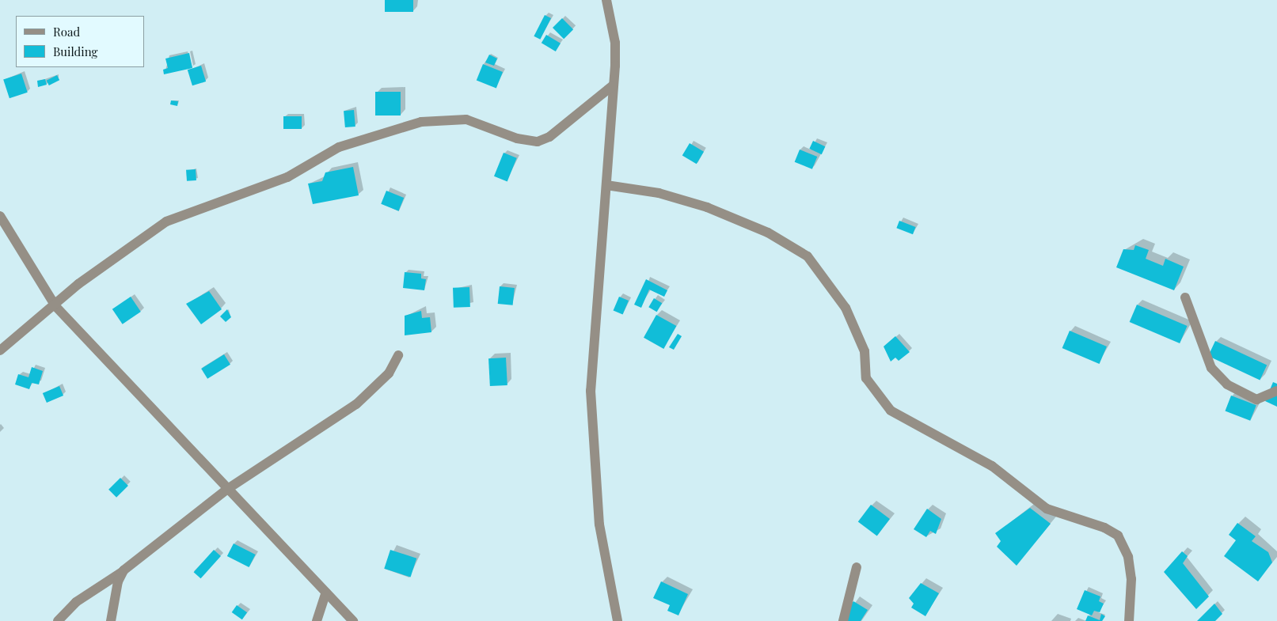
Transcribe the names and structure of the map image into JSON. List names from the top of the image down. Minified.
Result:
{"legend":["Road","Building"]}
